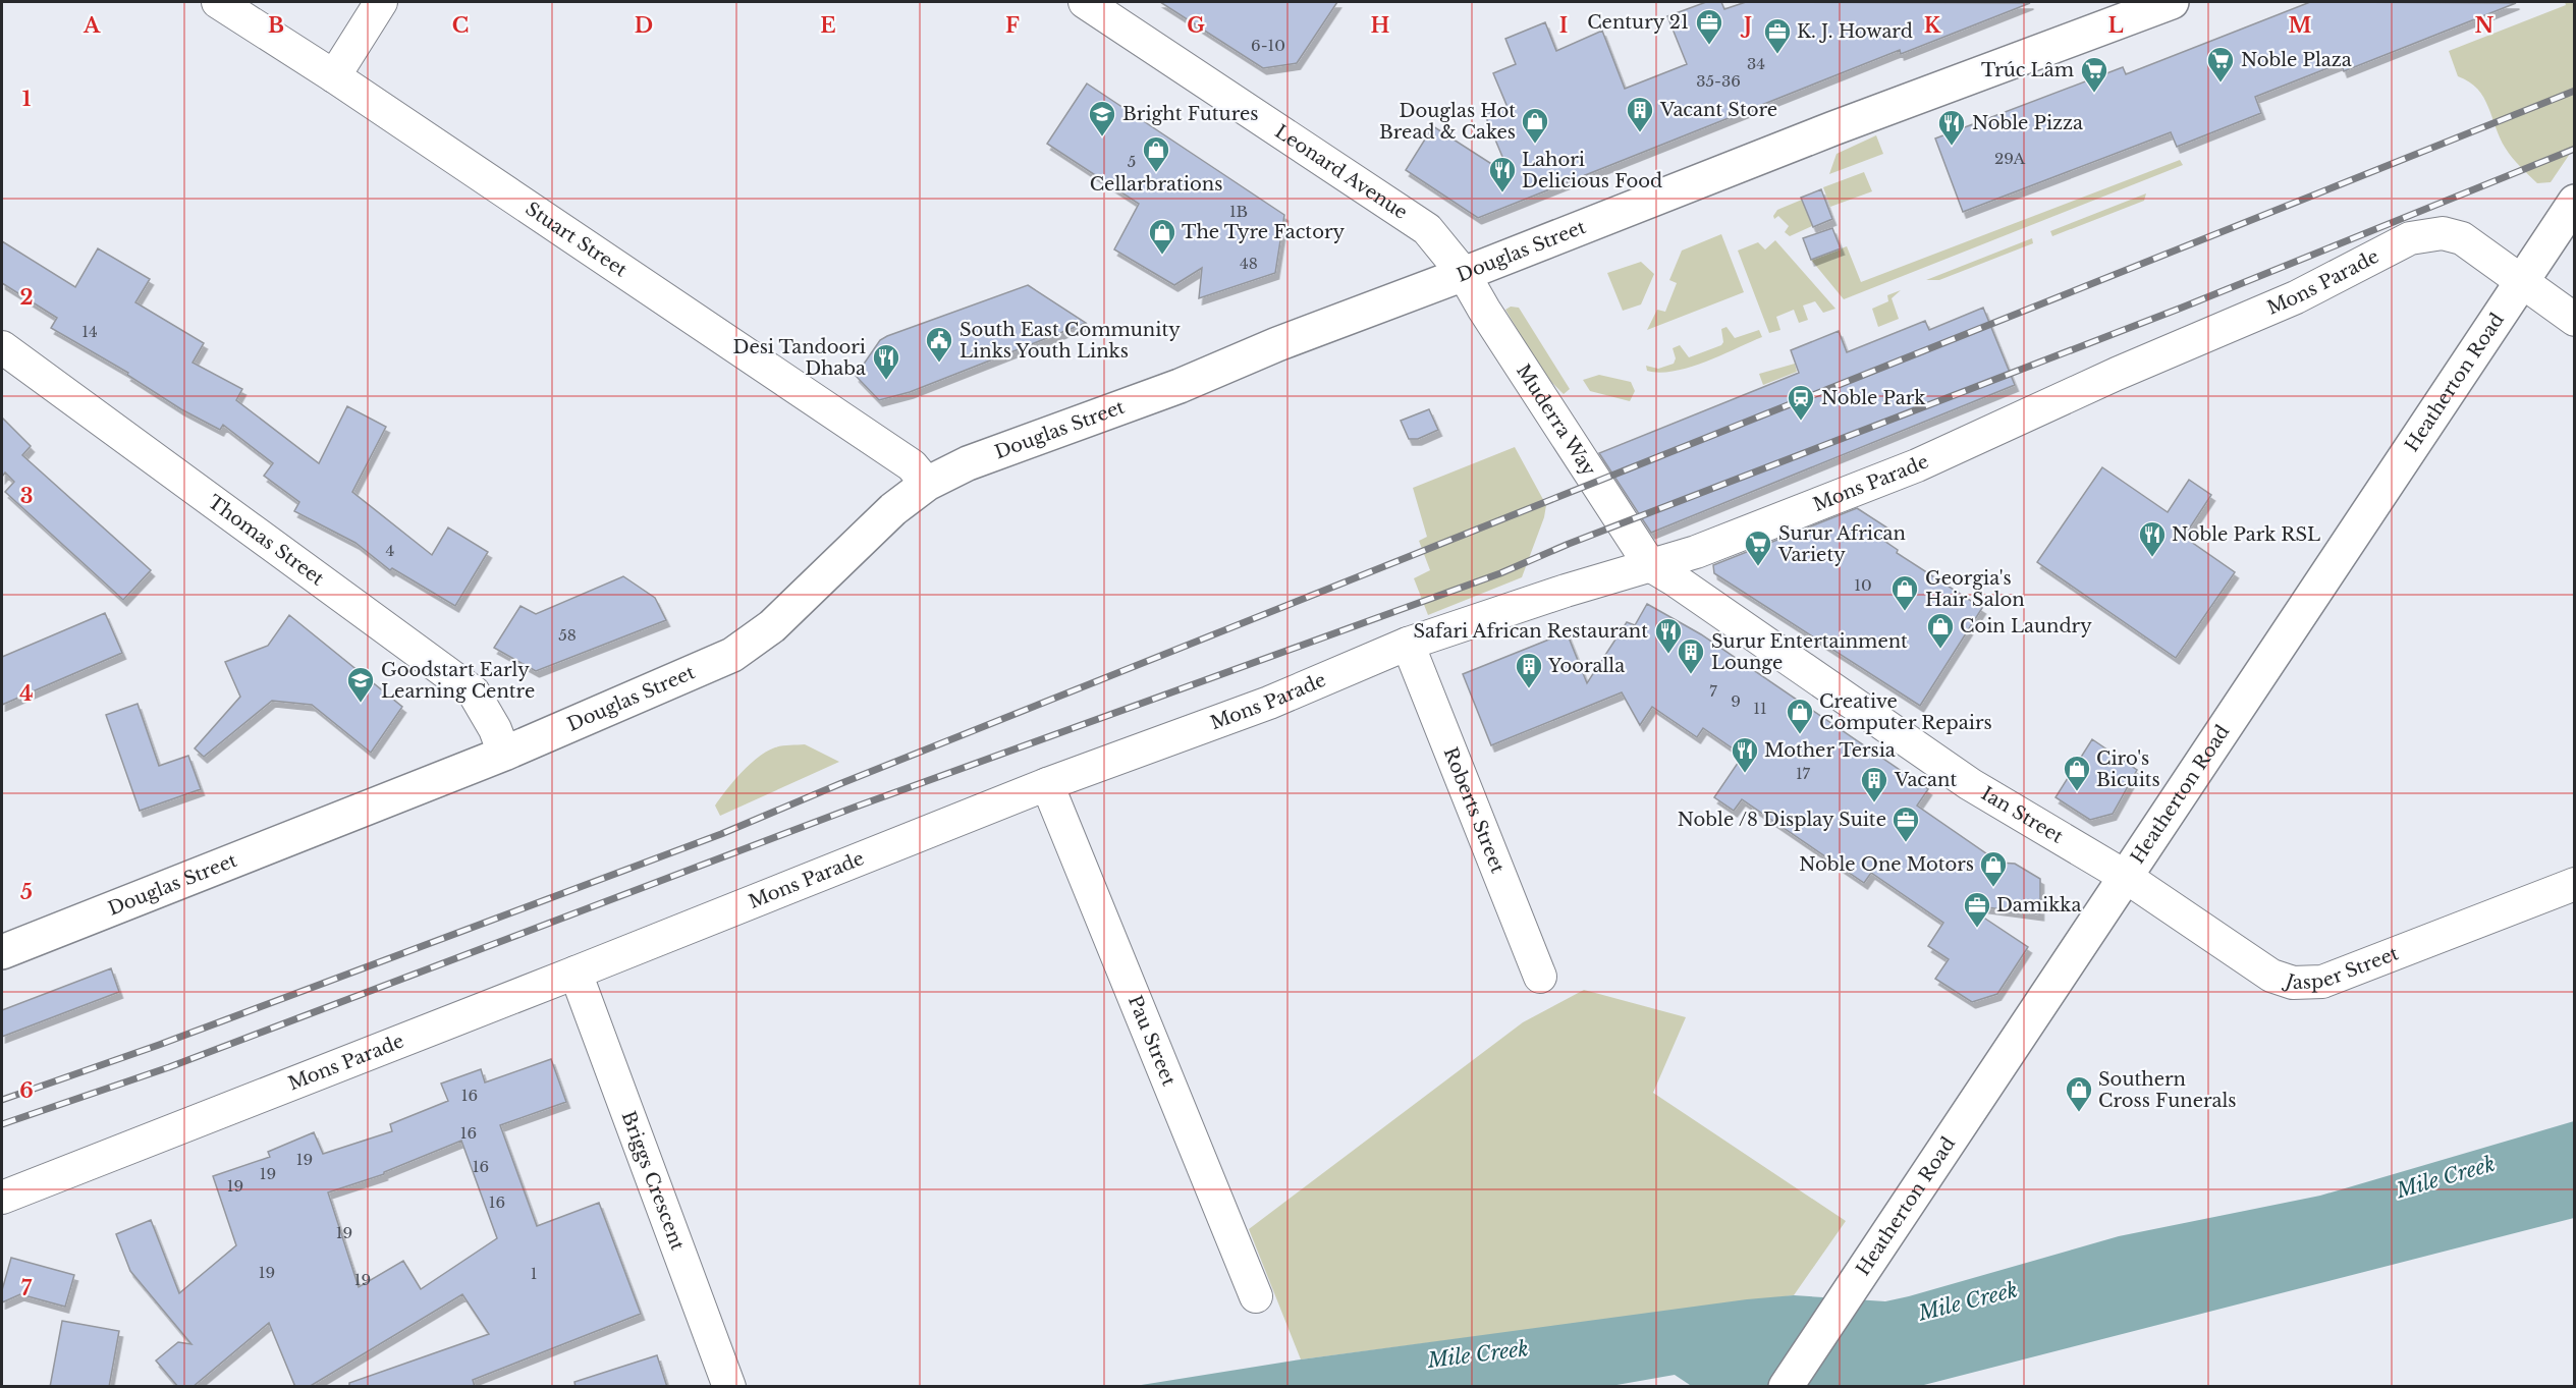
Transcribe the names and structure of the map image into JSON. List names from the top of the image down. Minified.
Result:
{"streets":{"main road":["Douglas Street","Heatherton Road"],"street":["Leonard Avenue","Stuart Street","Mons Parade","Muderra Way","Thomas Street","Roberts Street","Ian Street","Jasper Street","Pau Street","Briggs Crescent"]},"crossings":[["Leonard Avenue","Douglas Street"],["Leonard Avenue","Muderra Way"],["Stuart Street","Douglas Street"],["Douglas Street","Muderra Way"],["Douglas Street","Thomas Street"],["Mons Parade","Heatherton Road"],["Mons Parade","Muderra Way"],["Mons Parade","Roberts Street"],["Mons Parade","Ian Street"],["Mons Parade","Pau Street"],["Mons Parade","Briggs Crescent"],["Heatherton Road","Ian Street"],["Heatherton Road","Jasper Street"],["Muderra Way","Ian Street"],["Ian Street","Jasper Street"]],"water":["Mile Creek"],"places":{"office":["Century 21","K. J. Howard","Noble /8 Display Suite","Damikka"],"supermarket":["Noble Plaza","Trúc Lâm","Surur African Variety"],"building":["Vacant Store","Surur Entertainment Lounge","Yooralla","Vacant"],"school or university":["Bright Futures","Goodstart Early Learning Centre"],"shop":["Douglas Hot Bread & Cakes","Cellarbrations","The Tyre Factory","Georgia's Hair Salon","Coin Laundry","Creative Computer Repairs","Ciro's Bicuits","Noble One Motors","Southern Cross Funerals"],"restaurant":["Noble Pizza","Lahori Delicious Food","Desi Tandoori Dhaba","Noble Park RSL","Safari African Restaurant","Mother Tersia"],"public building":["South East Community Links Youth Links"],"station":["Noble Park"]},"house_numbers":["6-10","34","35-36","29A","5","1B","48","14","4","10","58","7","9","11","17","16","16","19","16","19","19","16","19","19","1","19"],"grid":{"columns":["A","B","C","D","E","F","G","H","I","J","K","L","M","N"],"rows":["1","2","3","4","5","6","7"]}}
